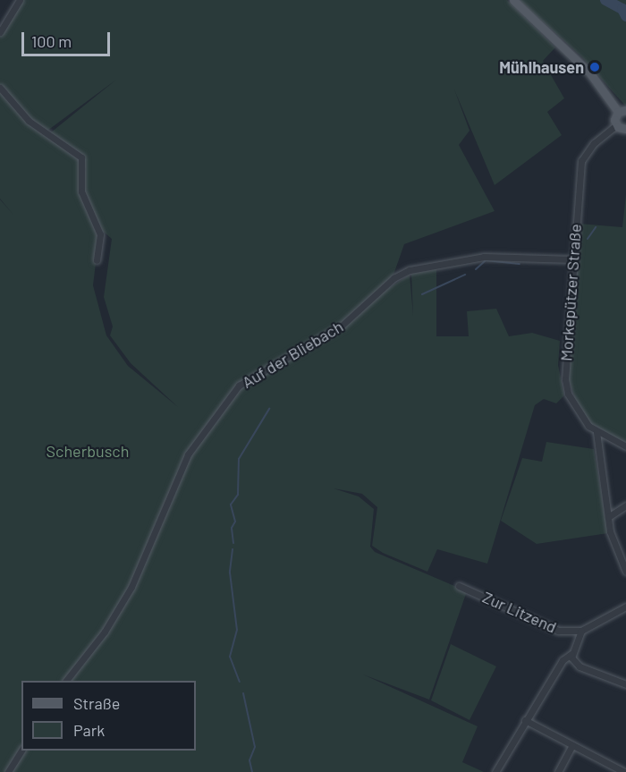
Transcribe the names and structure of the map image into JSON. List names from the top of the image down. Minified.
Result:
{"streets":{"street":["Morkepützer Straße","Auf der Bliebach","Zur Litzend"]},"crossings":[["Morkepützer Straße","Auf der Bliebach"]],"parks":["Scherbusch"],"places":["Mühlhausen"],"legend":["Straße","Park"],"scale_bar":"100 m"}
